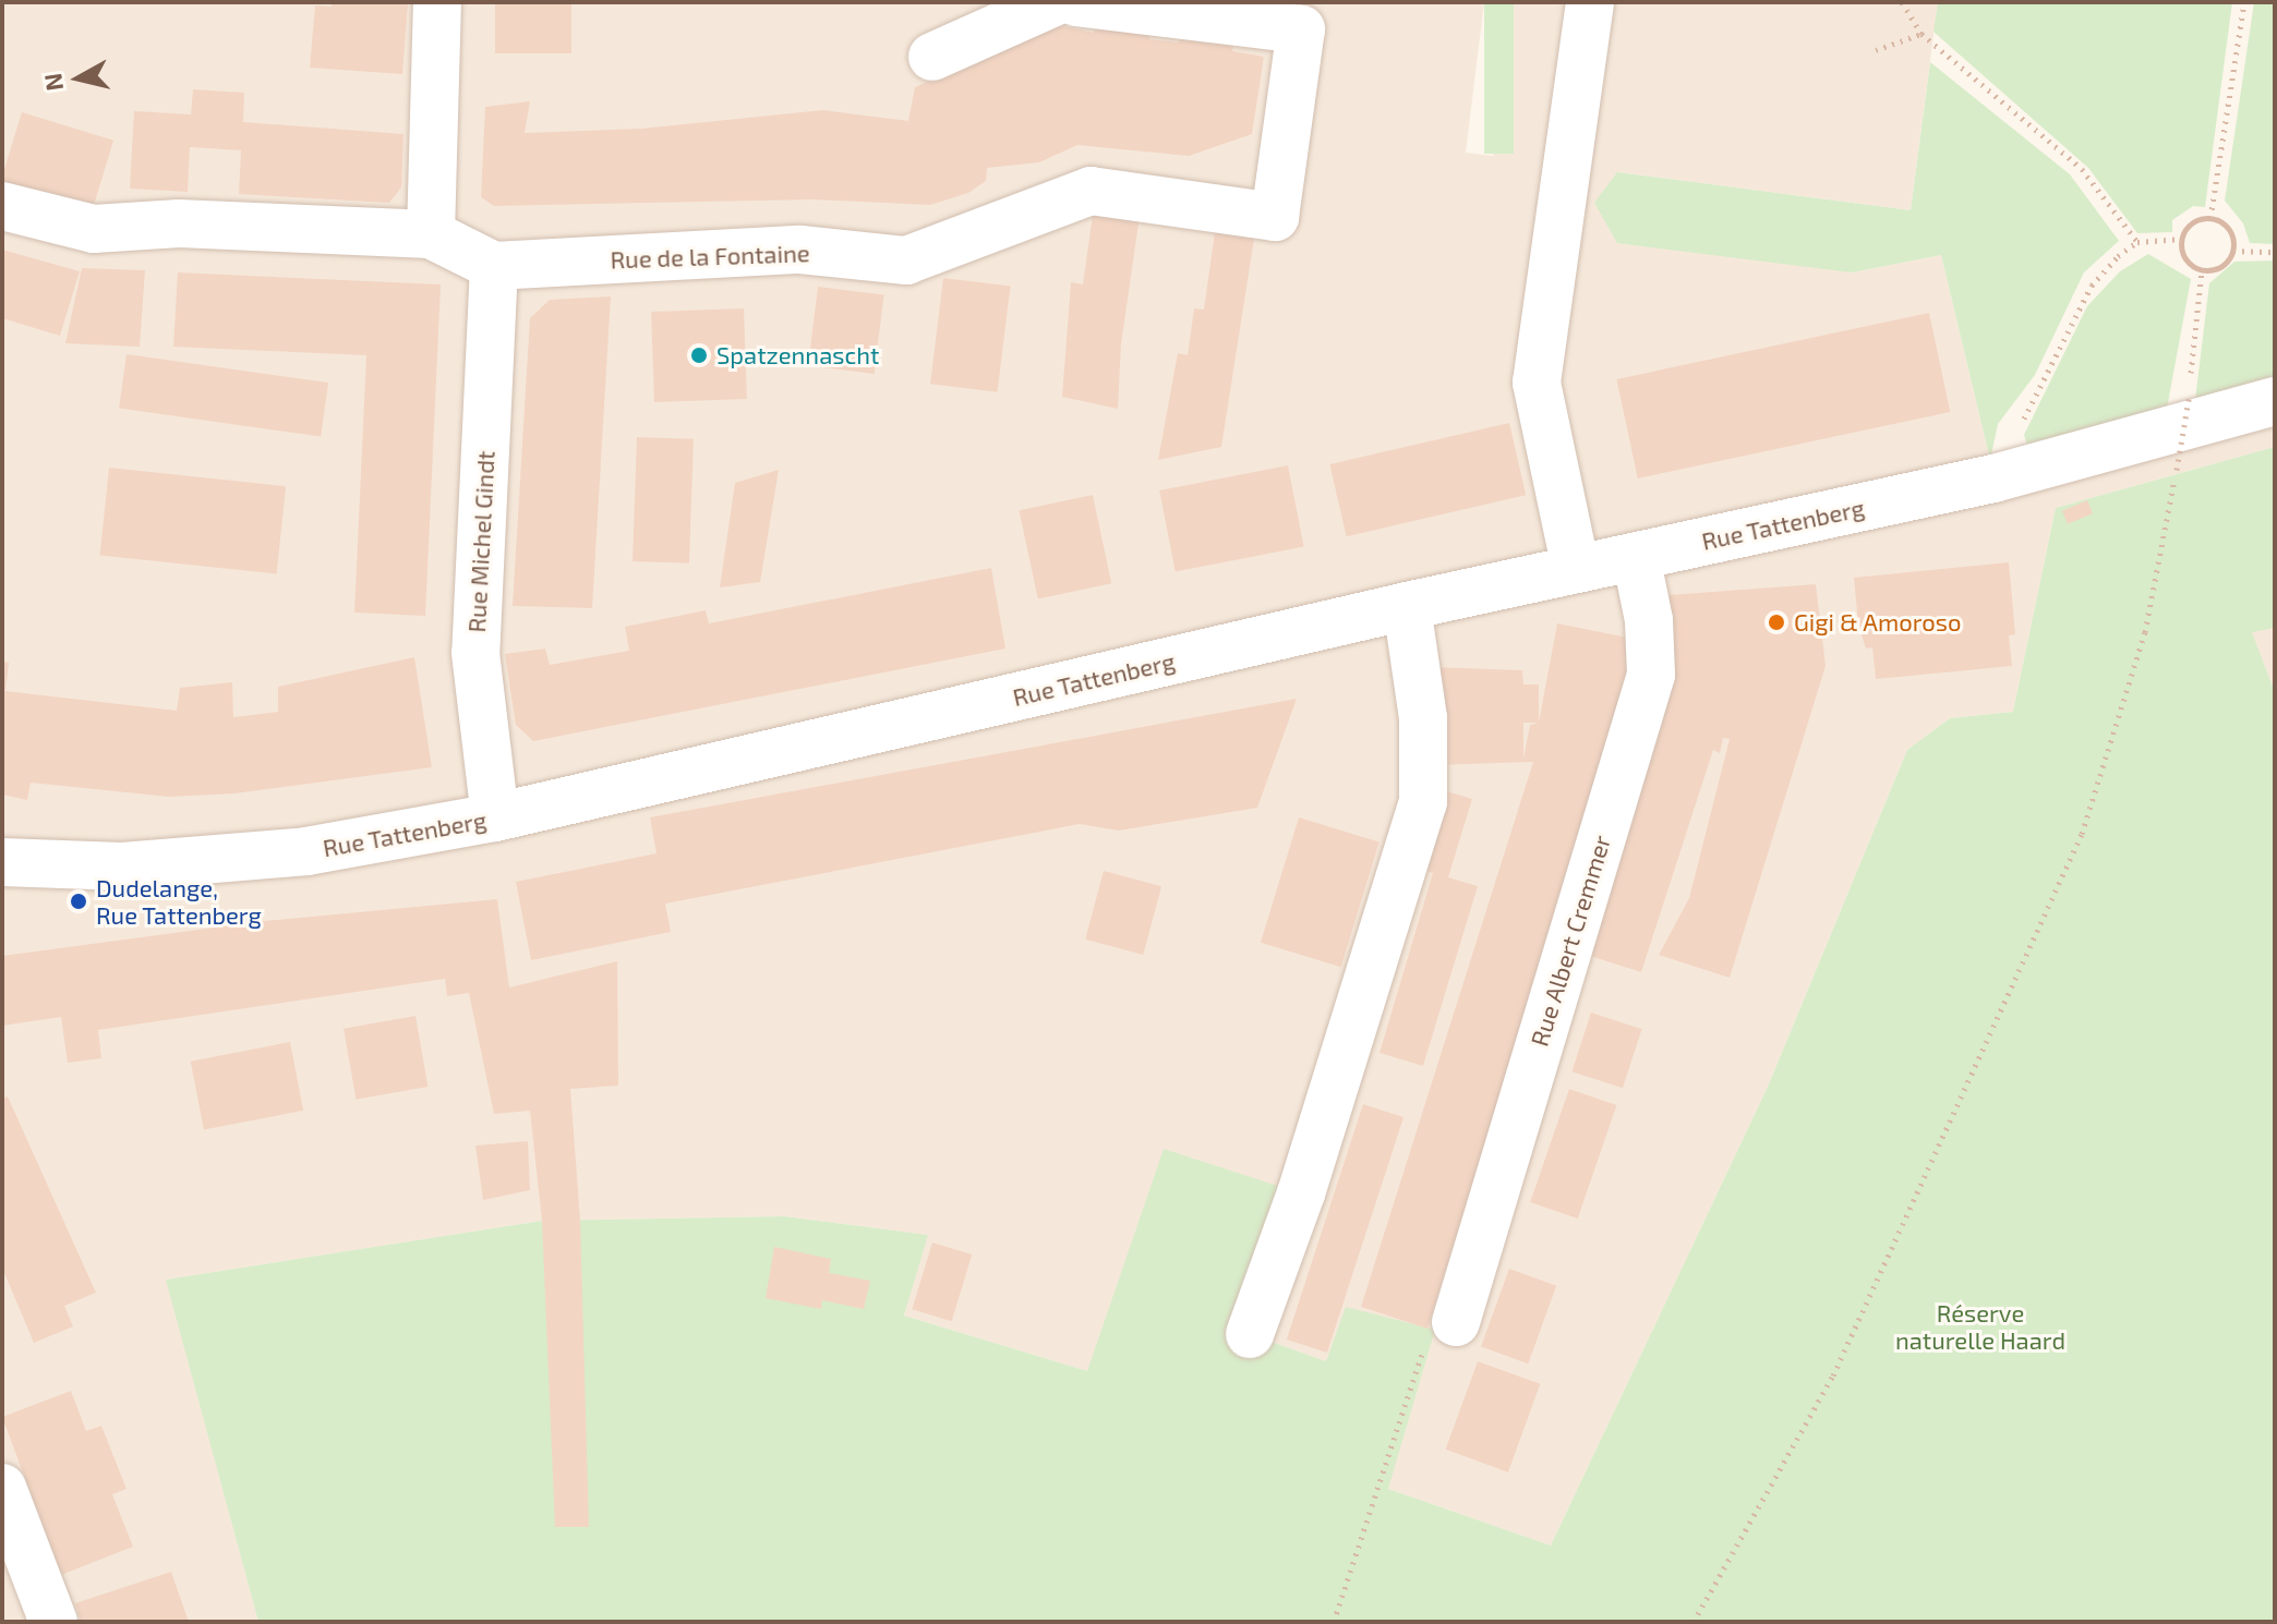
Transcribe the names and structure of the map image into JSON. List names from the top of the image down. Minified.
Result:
{"streets":{"street":["Rue de la Fontaine","Rue Tattenberg","Rue Michel Gindt","Rue Albert Cremmer"]},"crossings":[["Rue de la Fontaine","Rue Michel Gindt"],["Rue Tattenberg","Rue Michel Gindt"],["Rue Tattenberg","Rue Albert Cremmer"]],"parks":["Réserve naturelle Haard"],"places":["Spatzennascht","Gigi & Amoroso","Dudelange, Rue Tattenberg"],"north":"left"}
